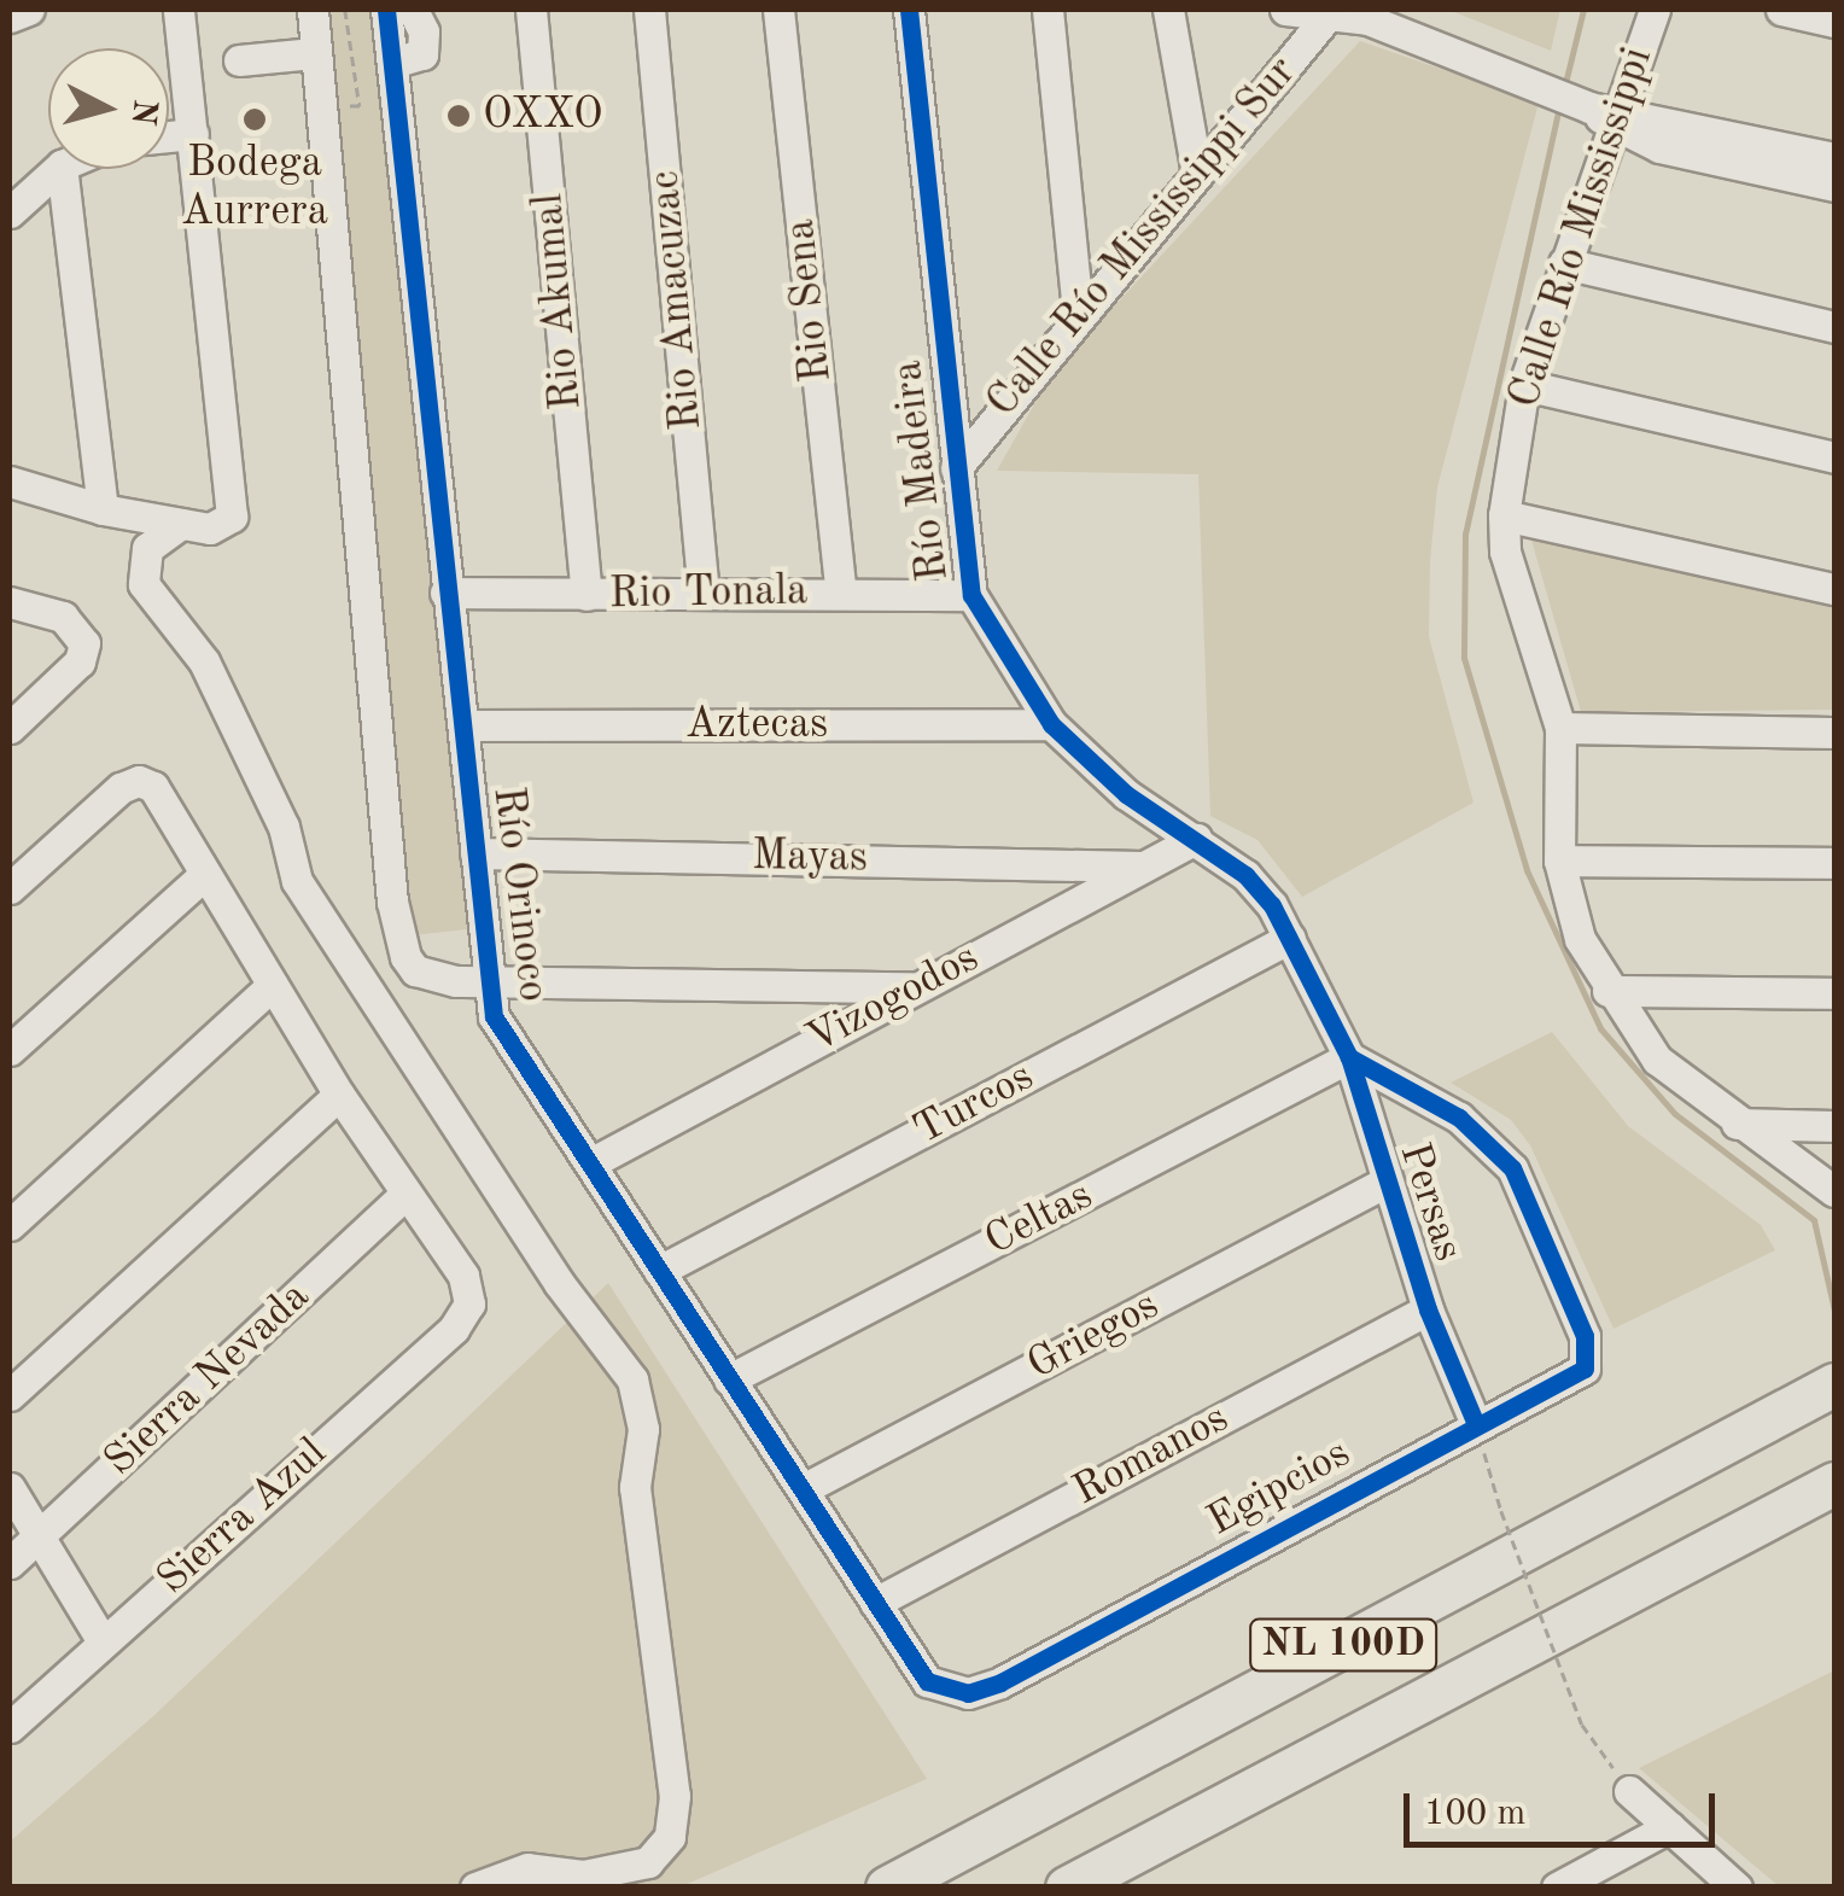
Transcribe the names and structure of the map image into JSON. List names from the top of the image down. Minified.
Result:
{"streets":{"highway":["NL 100D"],"street":["Calle Río Mississippi","Calle Río Mississippi Sur","Rio Amacuzac","Rio Sena","Rio Akumal","Río Madeira","Rio Tonala","Aztecas","Mayas","Río Orinoco","Vizogodos","Turcos","Persas","Celtas","Griegos","Sierra Nevada","Romanos","Egipcios","Sierra Azul"]},"crossings":[["Calle Río Mississippi Sur","Río Madeira"],["Rio Amacuzac","Rio Tonala"],["Rio Sena","Rio Tonala"],["Rio Akumal","Rio Tonala"],["Río Madeira","Rio Tonala"],["Río Madeira","Aztecas"],["Río Madeira","Vizogodos"],["Río Madeira","Turcos"],["Río Madeira","Persas"],["Rio Tonala","Río Orinoco"],["Aztecas","Río Orinoco"],["Mayas","Río Orinoco"],["Mayas","Vizogodos"],["Río Orinoco","Vizogodos"],["Río Orinoco","Turcos"],["Río Orinoco","Celtas"],["Río Orinoco","Griegos"],["Río Orinoco","Romanos"],["Río Orinoco","Egipcios"],["Turcos","Persas"],["Persas","Celtas"],["Persas","Griegos"],["Persas","Romanos"],["Persas","Egipcios"],["Celtas","Egipcios"],["Sierra Nevada","Sierra Azul"]],"places":["OXXO","Bodega Aurrera"],"scale_bar":"100 m","north":"right"}
